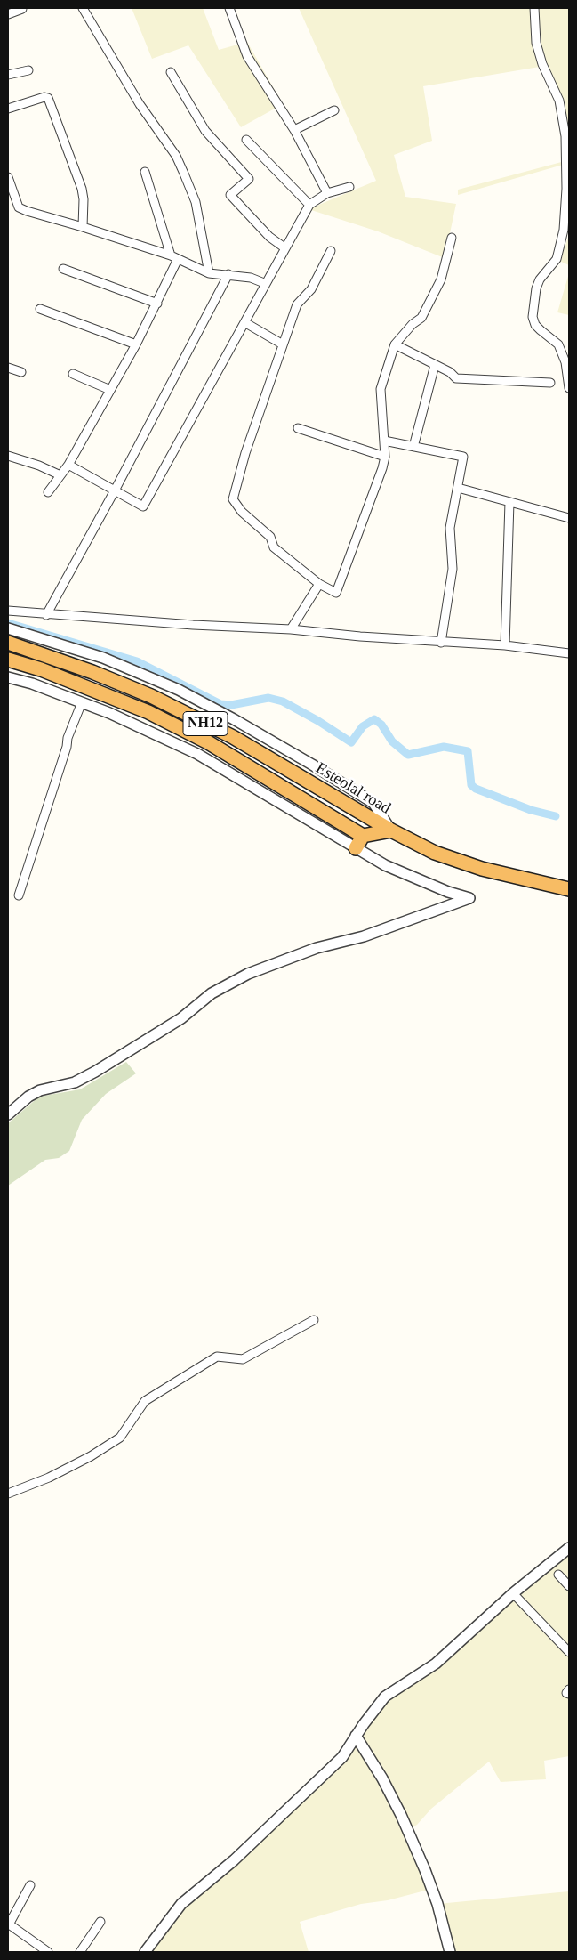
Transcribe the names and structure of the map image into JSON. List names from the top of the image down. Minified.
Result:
{"streets":{"highway":["NH12","Esteolal road"]},"crossings":[["NH12","Esteolal road"]]}
